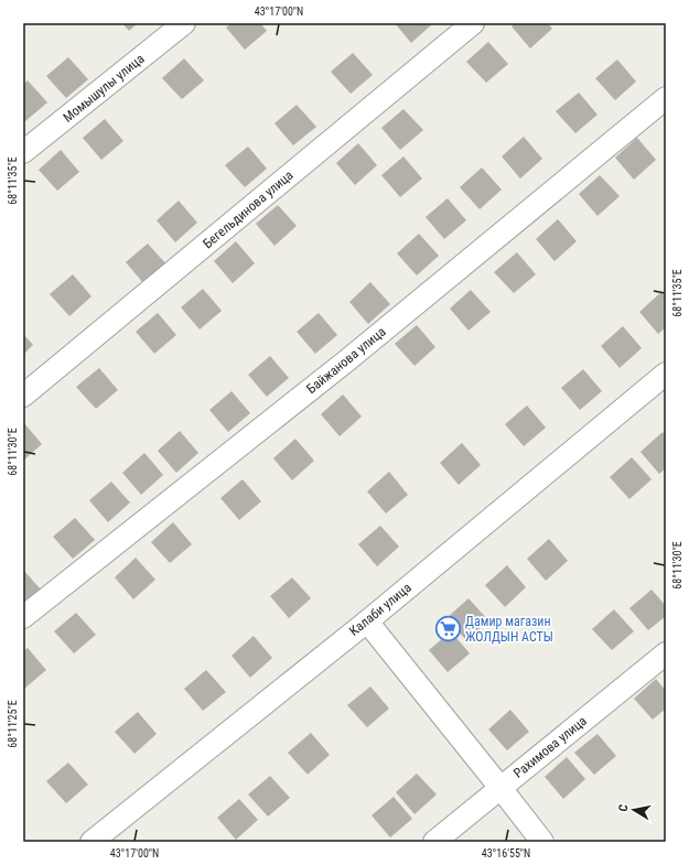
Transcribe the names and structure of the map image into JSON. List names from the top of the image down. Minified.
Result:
{"streets":{"street":["Момышулы улица","Бегельдинова улица","Байжанова улица","Калаби улица","Рахимова улица"]},"places":{"supermarket":["Дамир магазин ЖОЛДЫН АСТЫ"]},"north":"left","coordinates":["43°17'00\"N","68°11'35\"E","68°11'30\"E","68°11'25\"E","43°16'55\"N"]}
